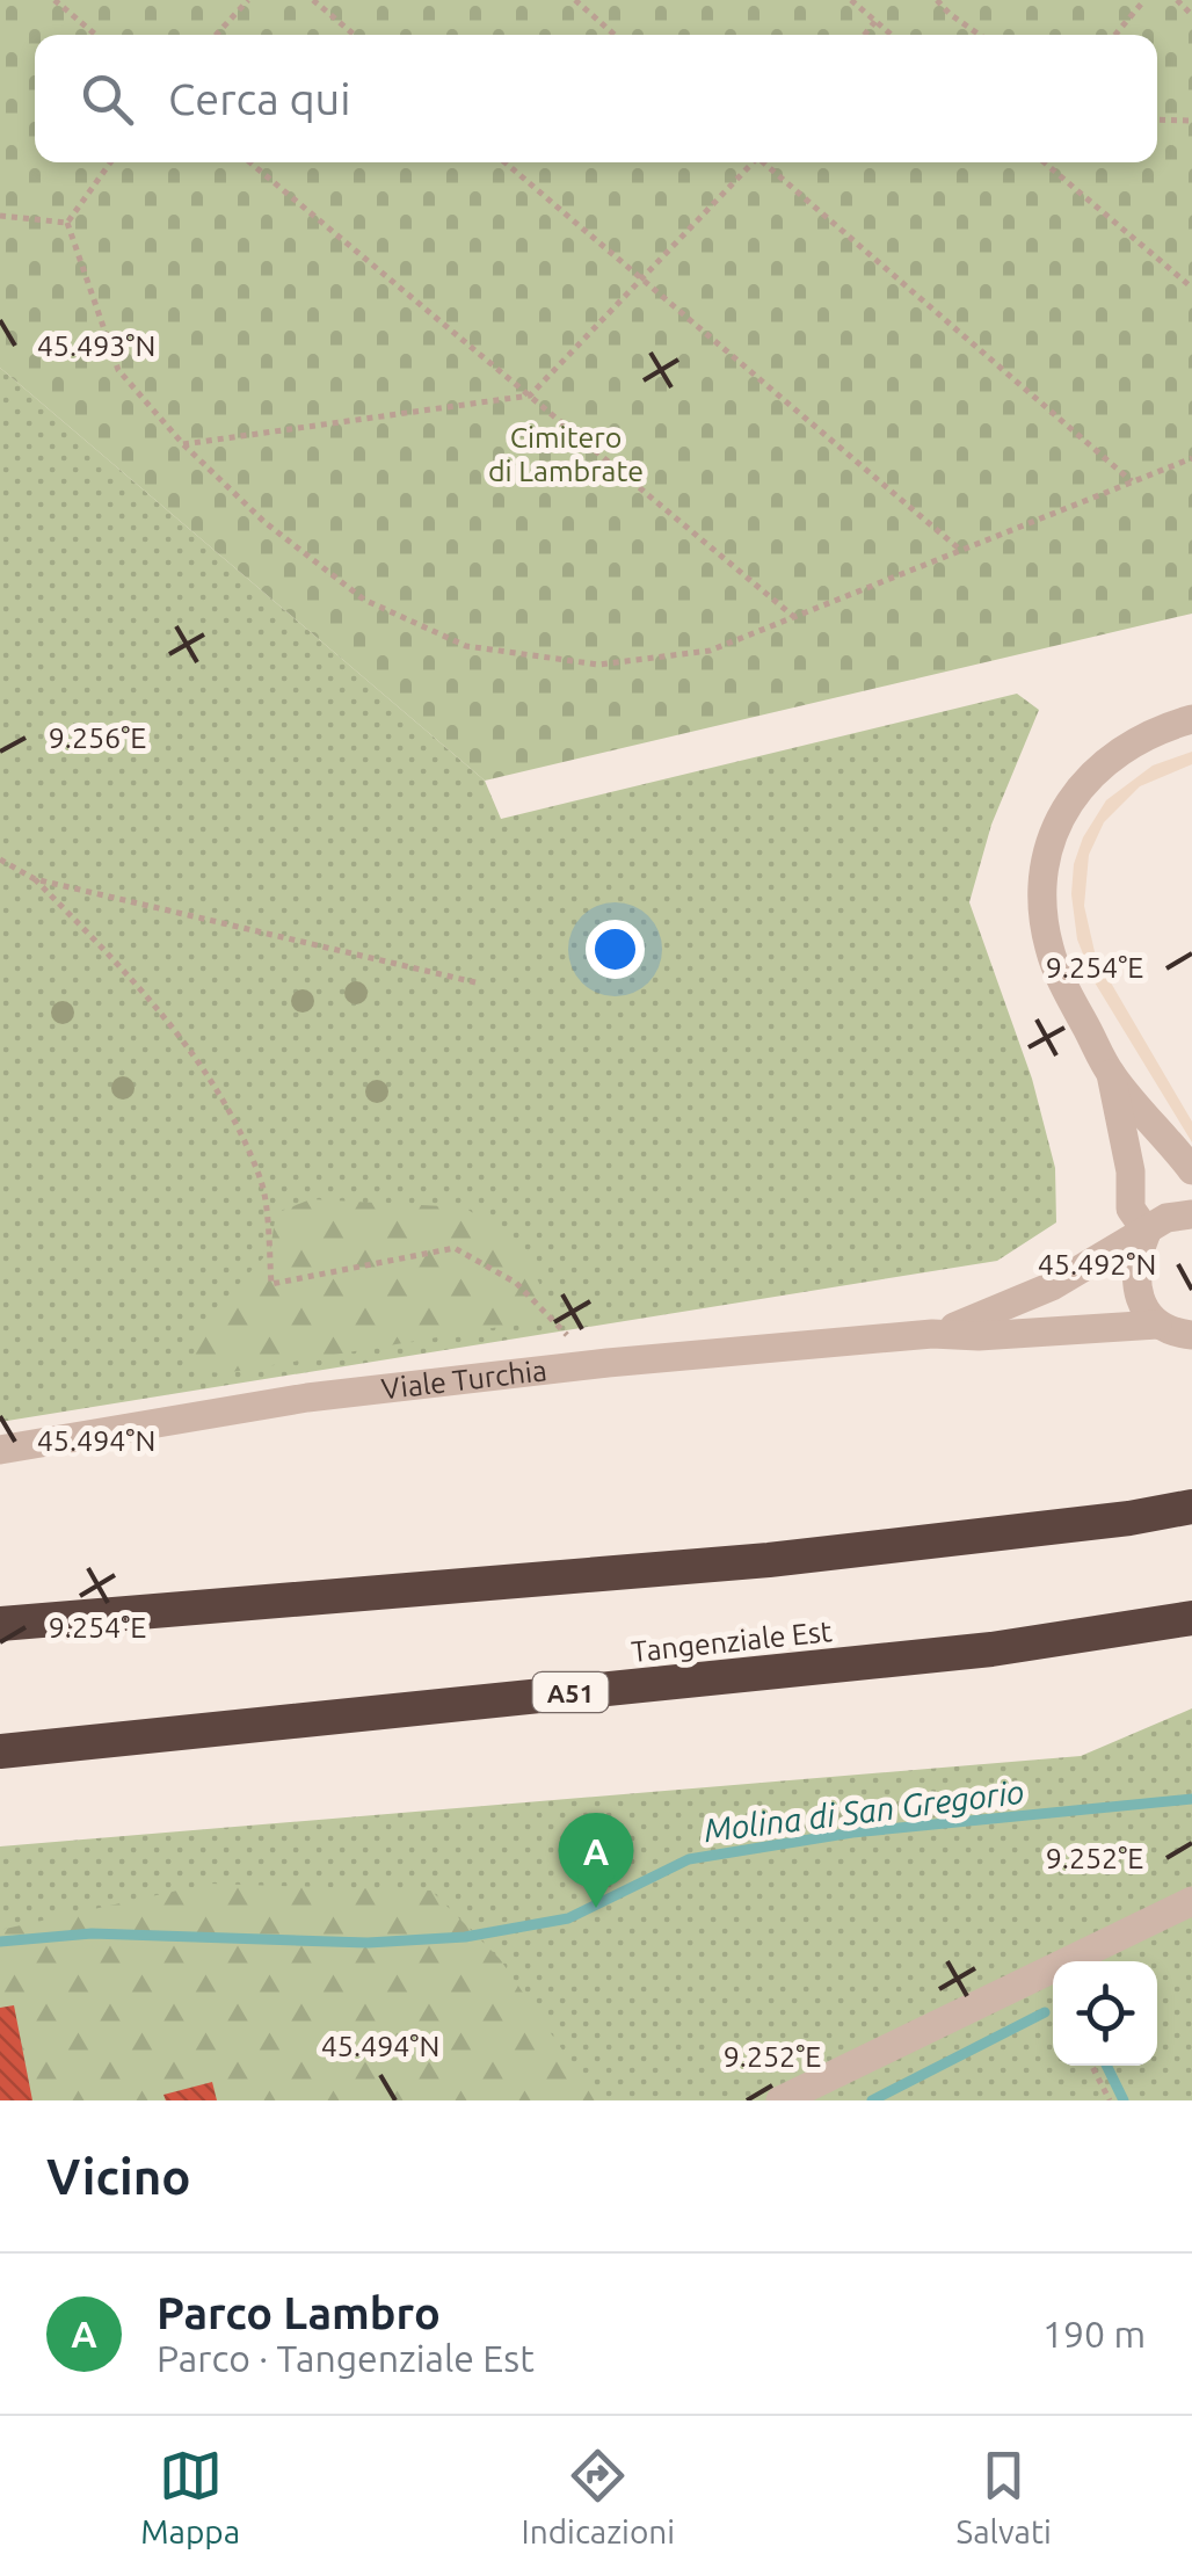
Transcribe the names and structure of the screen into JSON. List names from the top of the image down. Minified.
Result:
{"streets":{"highway":["Tangenziale Est","A51"],"street":["Viale Turchia"]},"water":["Molina di San Gregorio"],"parks":["Cimitero di Lambrate"],"page":{"search":"Cerca qui","pins":"A","heading":"Vicino","list":[{"mark":"A","name":"Parco Lambro","note":"Parco · Tangenziale Est","value":"190 m"}],"nav":["Mappa","Indicazioni","Salvati"]},"coordinates":["45.493°N","9.256°E","9.254°E","45.492°N","45.494°N","9.252°E"]}
